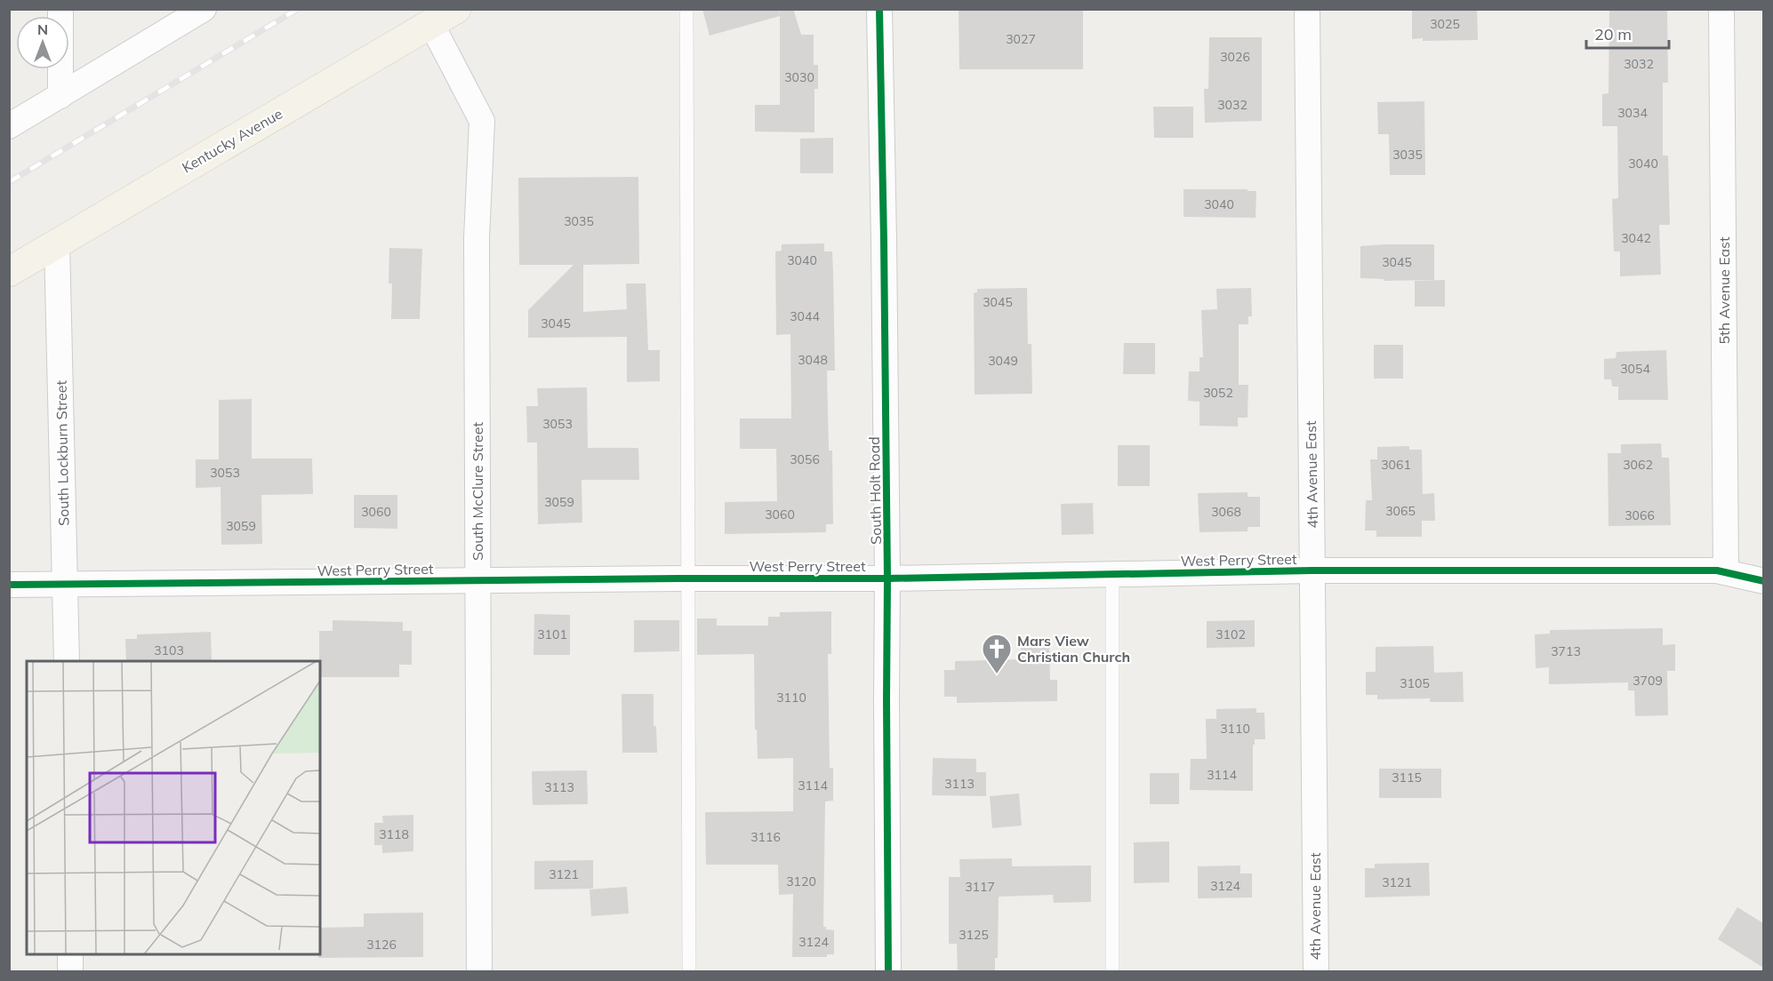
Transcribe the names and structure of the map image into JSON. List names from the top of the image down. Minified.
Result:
{"streets":{"main road":["Kentucky Avenue"],"street":["5th Avenue East","South Lockburn Street","4th Avenue East","South Holt Road","South McClure Street","West Perry Street"]},"crossings":[["Kentucky Avenue","South Lockburn Street"],["Kentucky Avenue","South McClure Street"],["5th Avenue East","West Perry Street"],["South Lockburn Street","West Perry Street"],["4th Avenue East","West Perry Street"],["South Holt Road","West Perry Street"],["South McClure Street","West Perry Street"]],"places":{"church":["Mars View Christian Church"]},"house_numbers":["3025","3027","3026","3032","3030","3032","3034","3035","3040","3040","3035","3042","3040","3045","3045","3044","3045","3048","3049","3054","3052","3053","3056","3061","3062","3053","3059","3065","3060","3068","3060","3066","3059","3101","3102","3103","3713","3709","3105","3110","3110","3114","3115","3113","3114","3113","3118","3116","3121","3120","3121","3124","3117","3125","3124","3126"],"scale_bar":"20 m","north":"top"}
